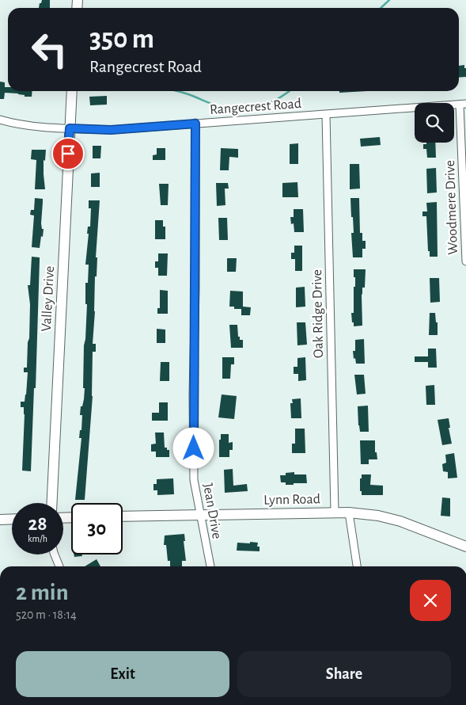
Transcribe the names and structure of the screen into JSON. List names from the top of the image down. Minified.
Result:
{"streets":{"street":["Rangecrest Road","Woodmere Drive","Valley Drive","Oak Ridge Drive","Lynn Road","Jean Drive"]},"crossings":[["Rangecrest Road","Woodmere Drive"],["Rangecrest Road","Valley Drive"],["Rangecrest Road","Oak Ridge Drive"],["Rangecrest Road","Jean Drive"],["Oak Ridge Drive","Lynn Road"],["Lynn Road","Jean Drive"]],"page":{"turn":["350 m","Rangecrest Road"],"speed":"28 km/h","limit":"30","heading":["2 min","520 m · 18:14"],"buttons":["Exit","Share"]}}
